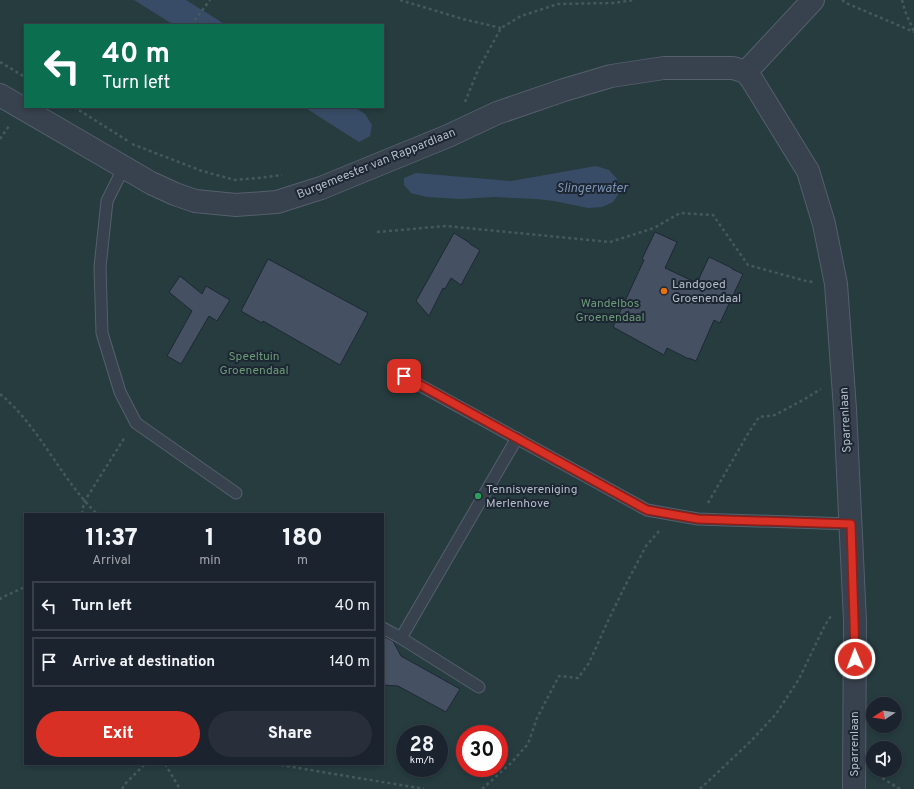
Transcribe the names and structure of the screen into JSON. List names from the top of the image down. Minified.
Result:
{"streets":{"street":["Burgemeester van Rappardlaan","Sparrenlaan"]},"crossings":[["Burgemeester van Rappardlaan","Sparrenlaan"]],"water":["Slingerwater"],"parks":["Wandelbos Groenendaal","Speeltuin Groenendaal"],"places":["Landgoed Groenendaal","Tennisvereniging Merlenhove"],"north":"left","page":{"turn":["40 m","Turn left"],"eta":["11:37","Arrival","1","min","180","m"],"list":[{"name":"Turn left","value":"40 m"},{"name":"Arrive at destination","value":"140 m"}],"buttons":["Exit","Share"],"speed":"28 km/h","limit":"30"}}
